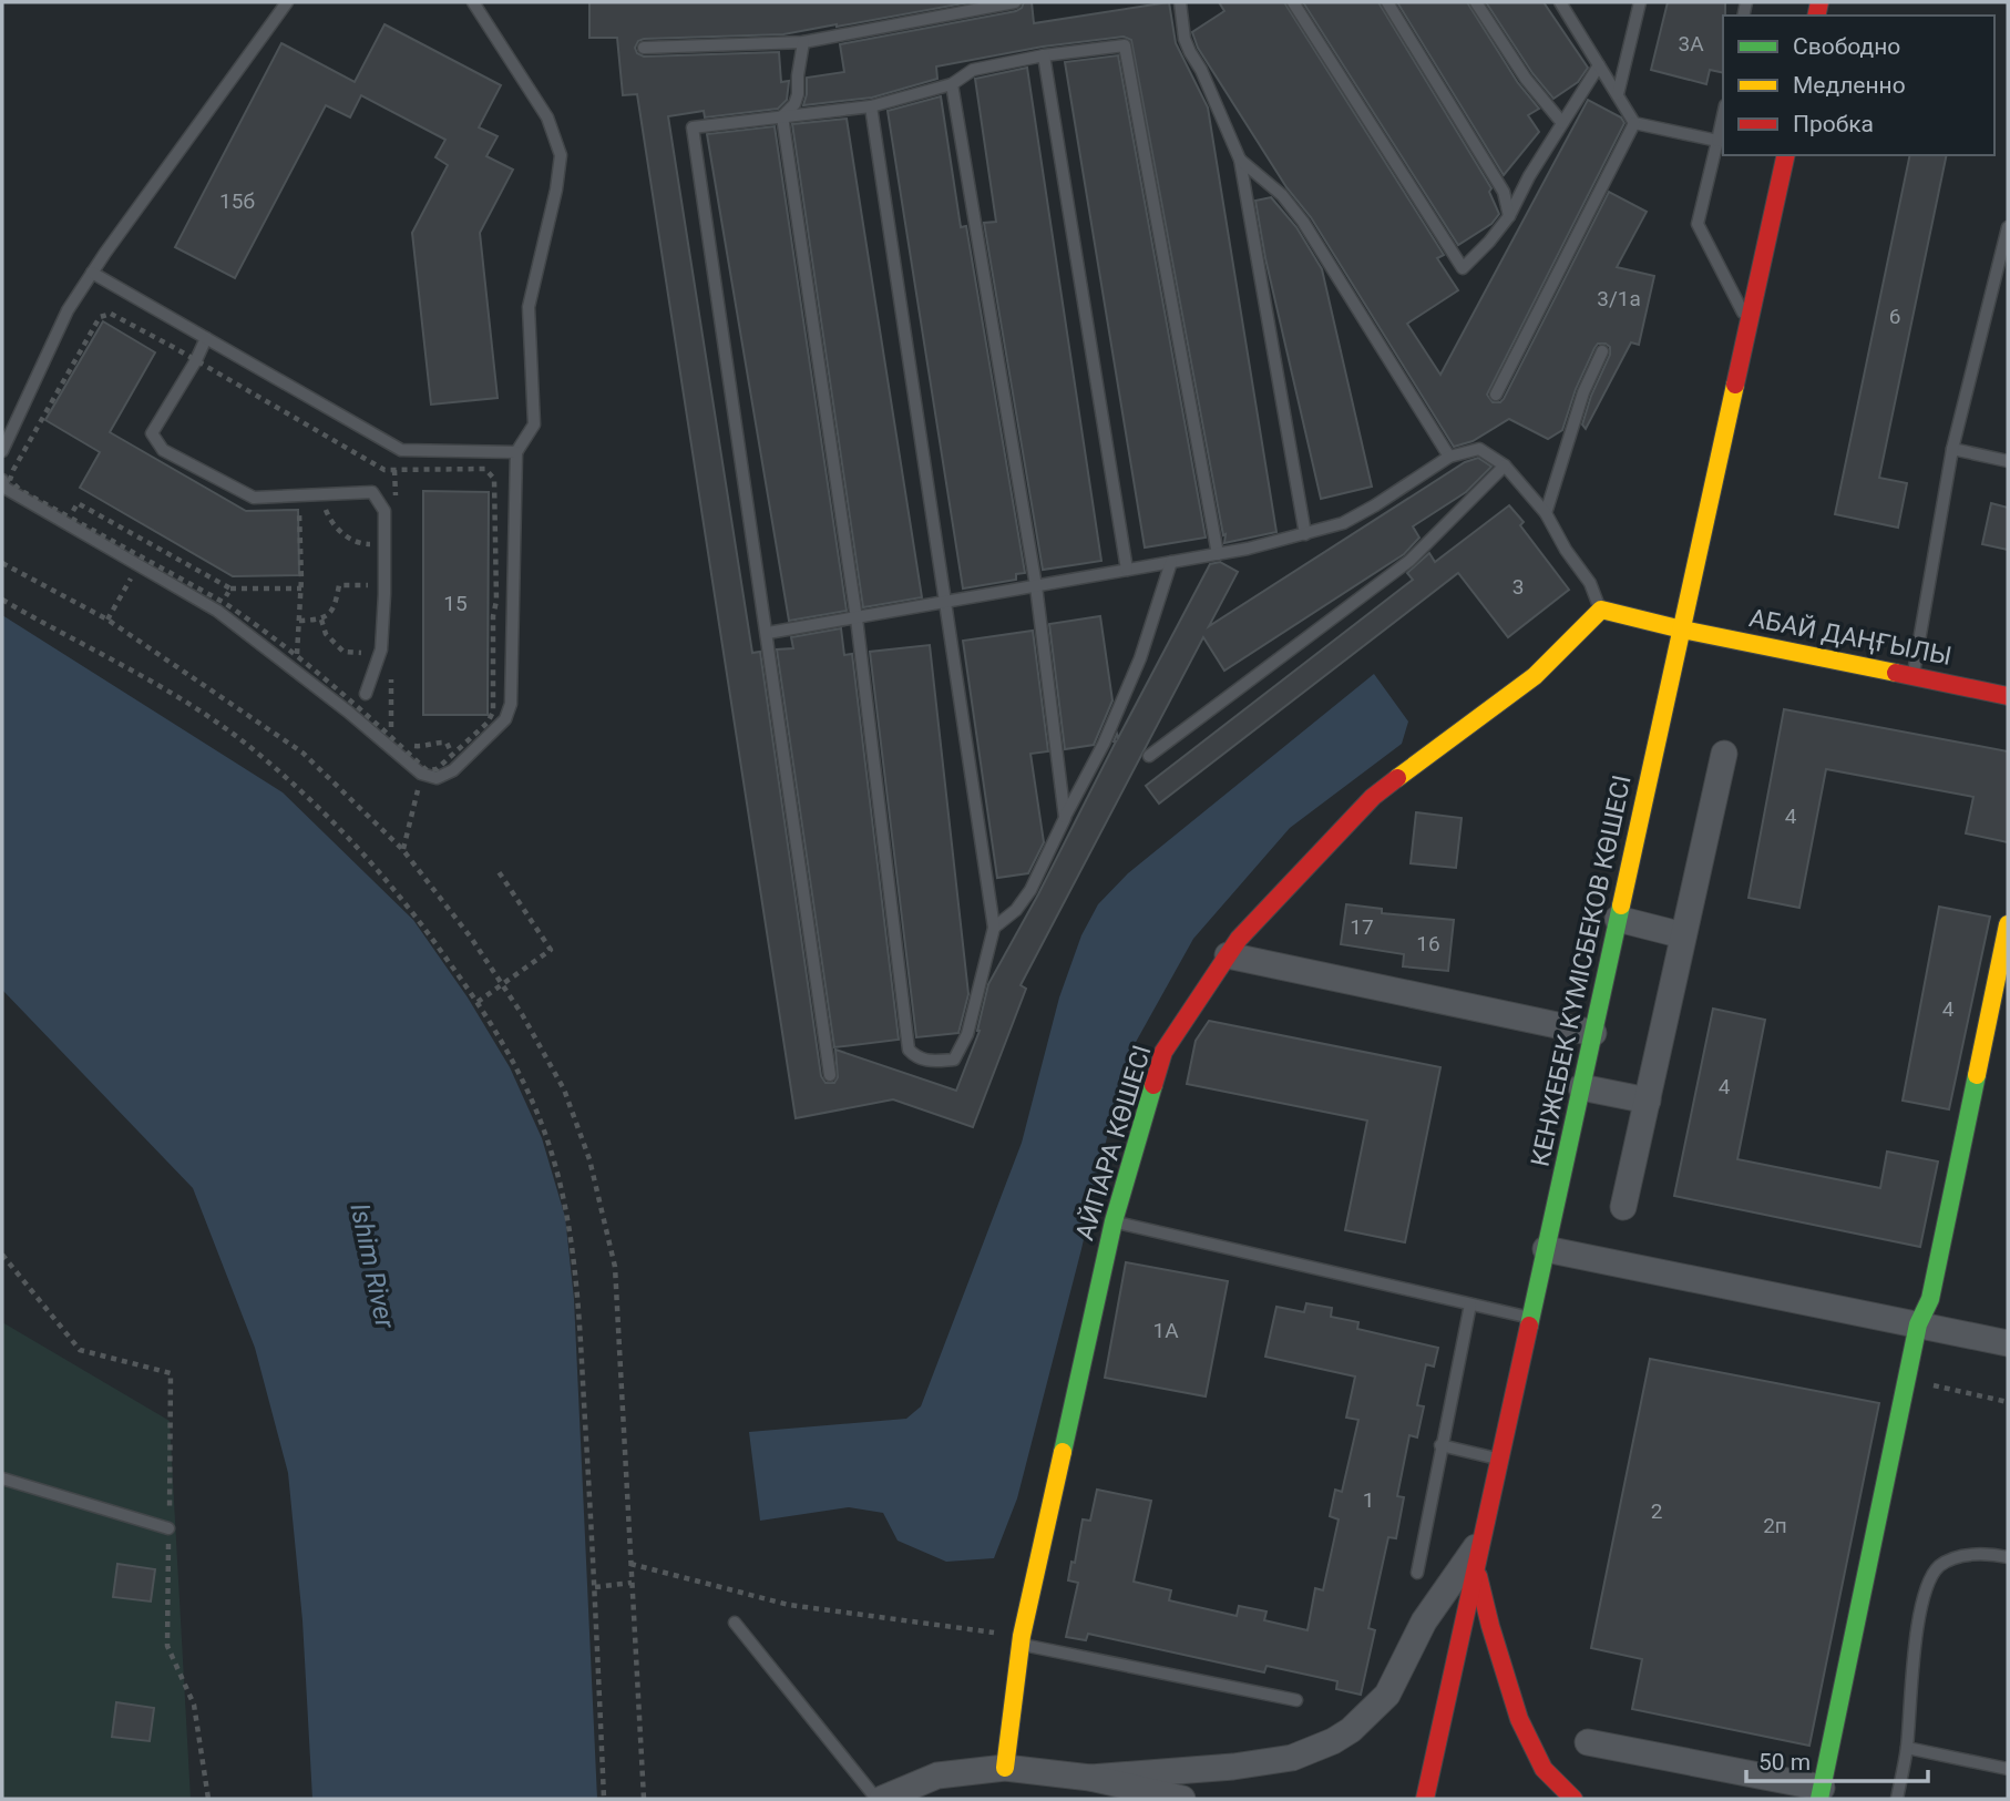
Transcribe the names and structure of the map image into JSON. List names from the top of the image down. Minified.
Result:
{"streets":{"street":["АБАЙ ДАҢҒЫЛЫ","КЕНЖЕБЕК КҮМІСБЕКОВ КӨШЕСІ","АЙПАРА КӨШЕСІ"]},"crossings":[["АБАЙ ДАҢҒЫЛЫ","КЕНЖЕБЕК КҮМІСБЕКОВ КӨШЕСІ"],["АБАЙ ДАҢҒЫЛЫ","АЙПАРА КӨШЕСІ"]],"water":["Ishim River"],"house_numbers":["3А","15б","3/1а","6","3","15","4","17","16","4","4","1А","1","2","2п"],"legend":["Свободно","Медленно","Пробка"],"scale_bar":"50 m"}
